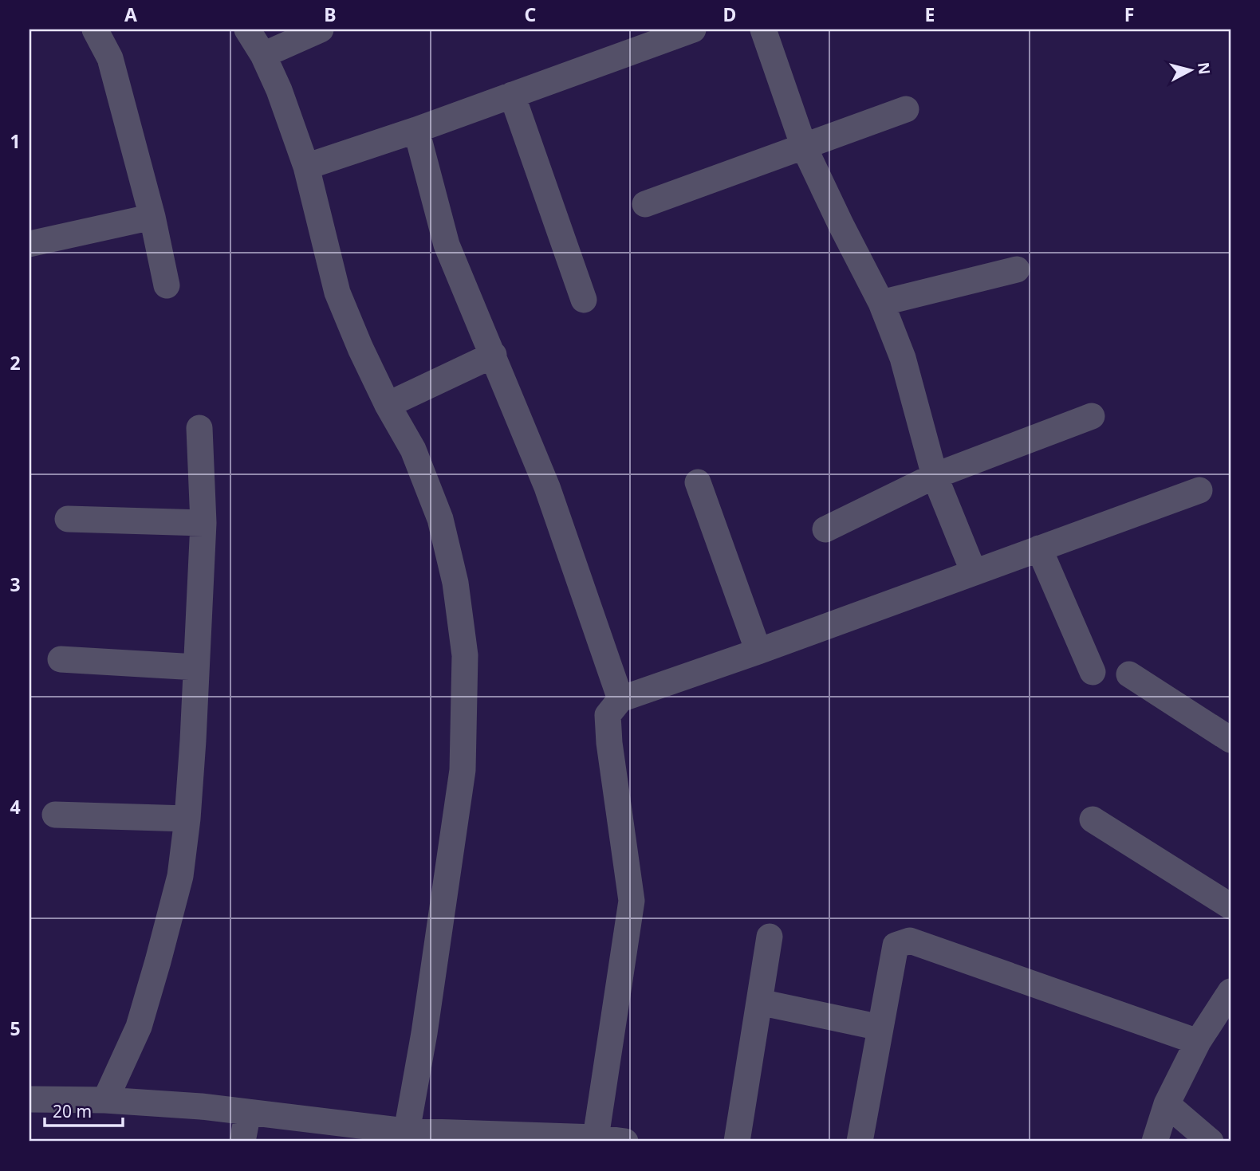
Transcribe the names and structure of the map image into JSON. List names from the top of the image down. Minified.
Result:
{"scale_bar":"20 m","north":"right","grid":{"columns":["A","B","C","D","E","F"],"rows":["1","2","3","4","5"]}}
